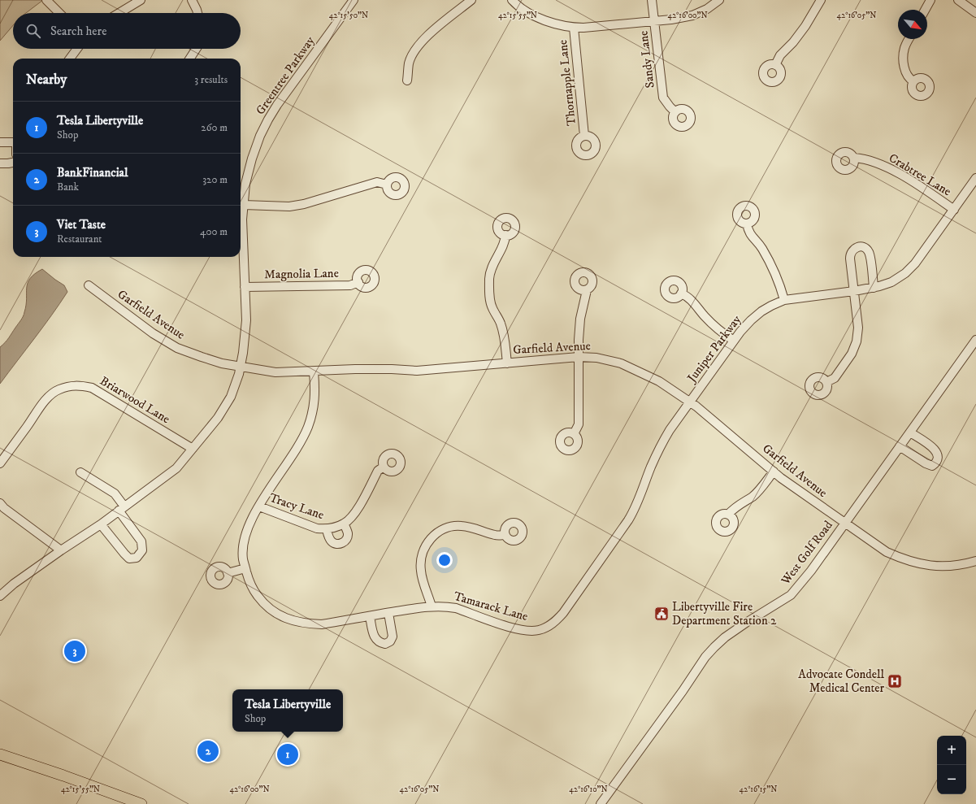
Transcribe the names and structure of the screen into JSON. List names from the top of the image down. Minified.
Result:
{"streets":{"street":["Sandy Lane","Greentree Parkway","Thornapple Lane","Crabtree Lane","Magnolia Lane","Garfield Avenue","Juniper Parkway","Briarwood Lane","Tracy Lane","West Golf Road","Tamarack Lane"]},"crossings":[["Greentree Parkway","Magnolia Lane"],["Greentree Parkway","Garfield Avenue"],["Greentree Parkway","Briarwood Lane"],["Crabtree Lane","Juniper Parkway"],["Garfield Avenue","Juniper Parkway"],["Garfield Avenue","West Golf Road"],["Garfield Avenue","Tamarack Lane"],["Juniper Parkway","Tamarack Lane"],["Tracy Lane","Tamarack Lane"]],"places":{"public building":["Libertyville Fire Department Station 2"],"hospital":["Advocate Condell Medical Center"]},"north":"bottom right","page":{"search":"Search here","heading":["Nearby","3 results"],"list":[{"mark":"1","name":"Tesla Libertyville","note":"Shop","value":"260 m"},{"mark":"2","name":"BankFinancial","note":"Bank","value":"320 m"},{"mark":"3","name":"Viet Taste","note":"Restaurant","value":"400 m"}],"pins":["3","2","1"],"popup":["Tesla Libertyville","Shop"],"map_buttons":["+","−"]},"coordinates":["42°15'50\"N","42°15'55\"N","42°16'00\"N","42°16'05\"N","42°16'10\"N","42°16'15\"N"]}
